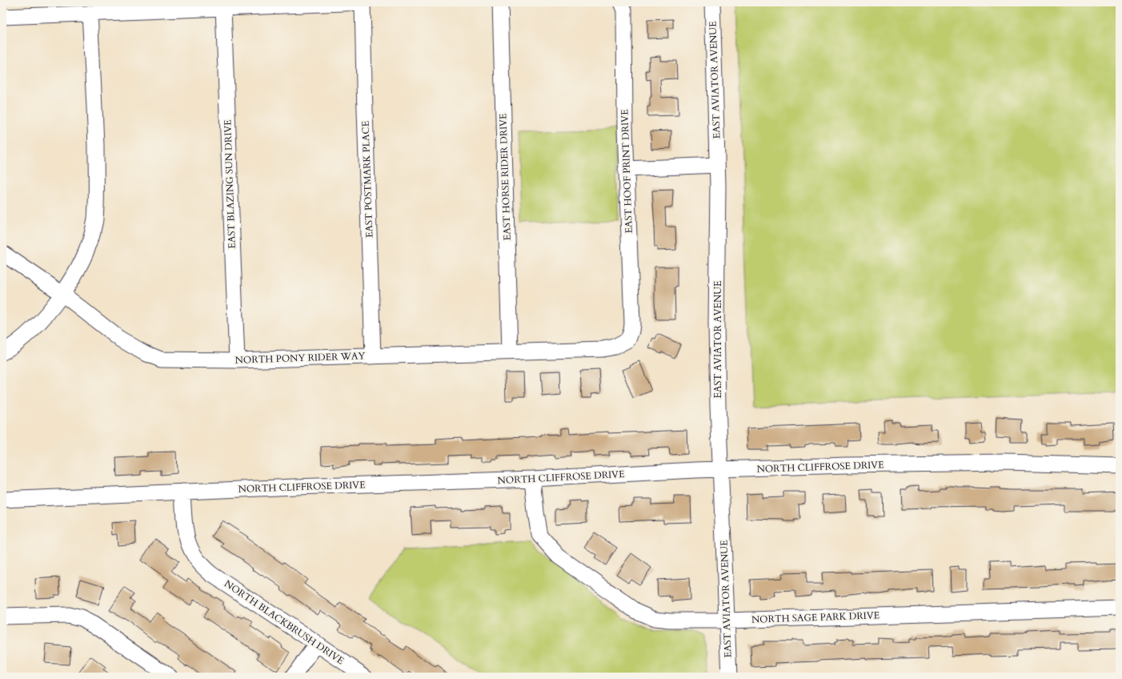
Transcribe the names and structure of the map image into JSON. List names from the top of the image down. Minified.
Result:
{"streets":{"street":["EAST AVIATOR AVENUE","EAST HOOF PRINT DRIVE","EAST HORSE RIDER DRIVE","EAST POSTMARK PLACE","EAST BLAZING SUN DRIVE","NORTH PONY RIDER WAY","NORTH CLIFFROSE DRIVE","NORTH SAGE PARK DRIVE","NORTH BLACKBRUSH DRIVE"]},"crossings":[["EAST AVIATOR AVENUE","NORTH CLIFFROSE DRIVE"],["EAST AVIATOR AVENUE","NORTH SAGE PARK DRIVE"],["EAST HOOF PRINT DRIVE","NORTH PONY RIDER WAY"],["EAST HORSE RIDER DRIVE","NORTH PONY RIDER WAY"],["EAST POSTMARK PLACE","NORTH PONY RIDER WAY"],["EAST BLAZING SUN DRIVE","NORTH PONY RIDER WAY"],["NORTH CLIFFROSE DRIVE","NORTH SAGE PARK DRIVE"],["NORTH CLIFFROSE DRIVE","NORTH BLACKBRUSH DRIVE"]]}
